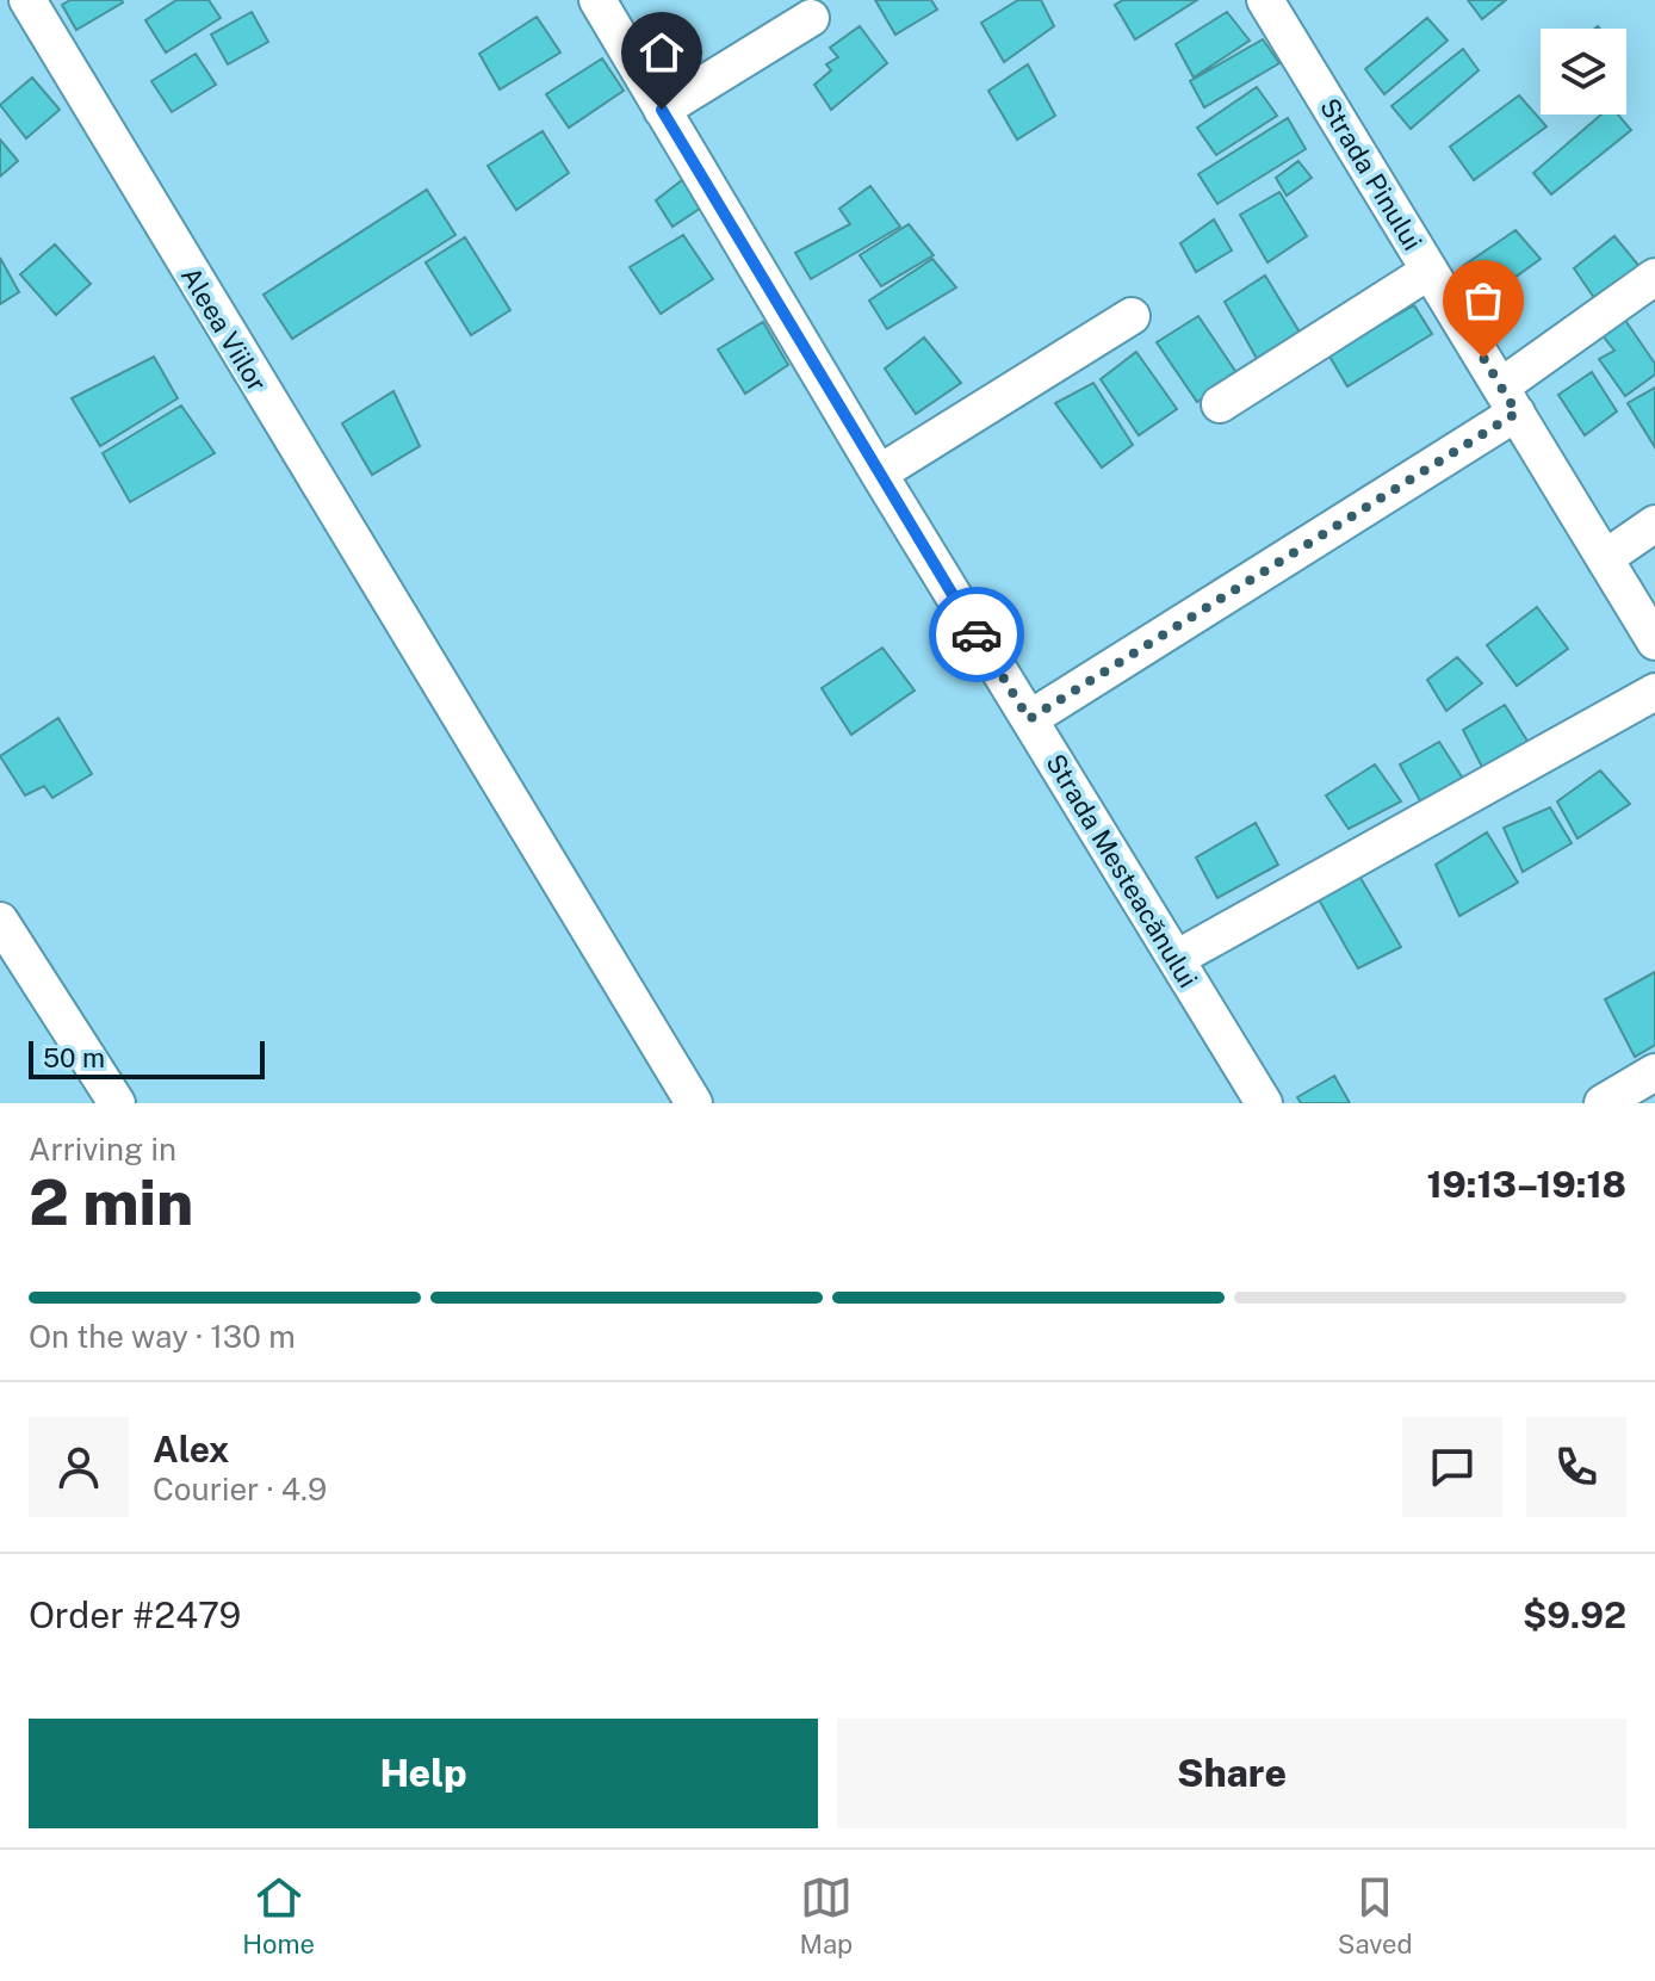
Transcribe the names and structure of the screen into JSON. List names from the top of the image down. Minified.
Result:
{"streets":{"street":["Strada Pinului","Aleea Viilor","Strada Mesteacănului"]},"scale_bar":"50 m","page":{"scale":"50 m","heading":["2 min","Arriving in","19:13–19:18"],"panel":["Alex","Courier · 4.9","Order #2479","$9.92"],"bar":"On the way · 130 m","buttons":["Help","Share"],"tabs":["Home","Map","Saved"]}}
